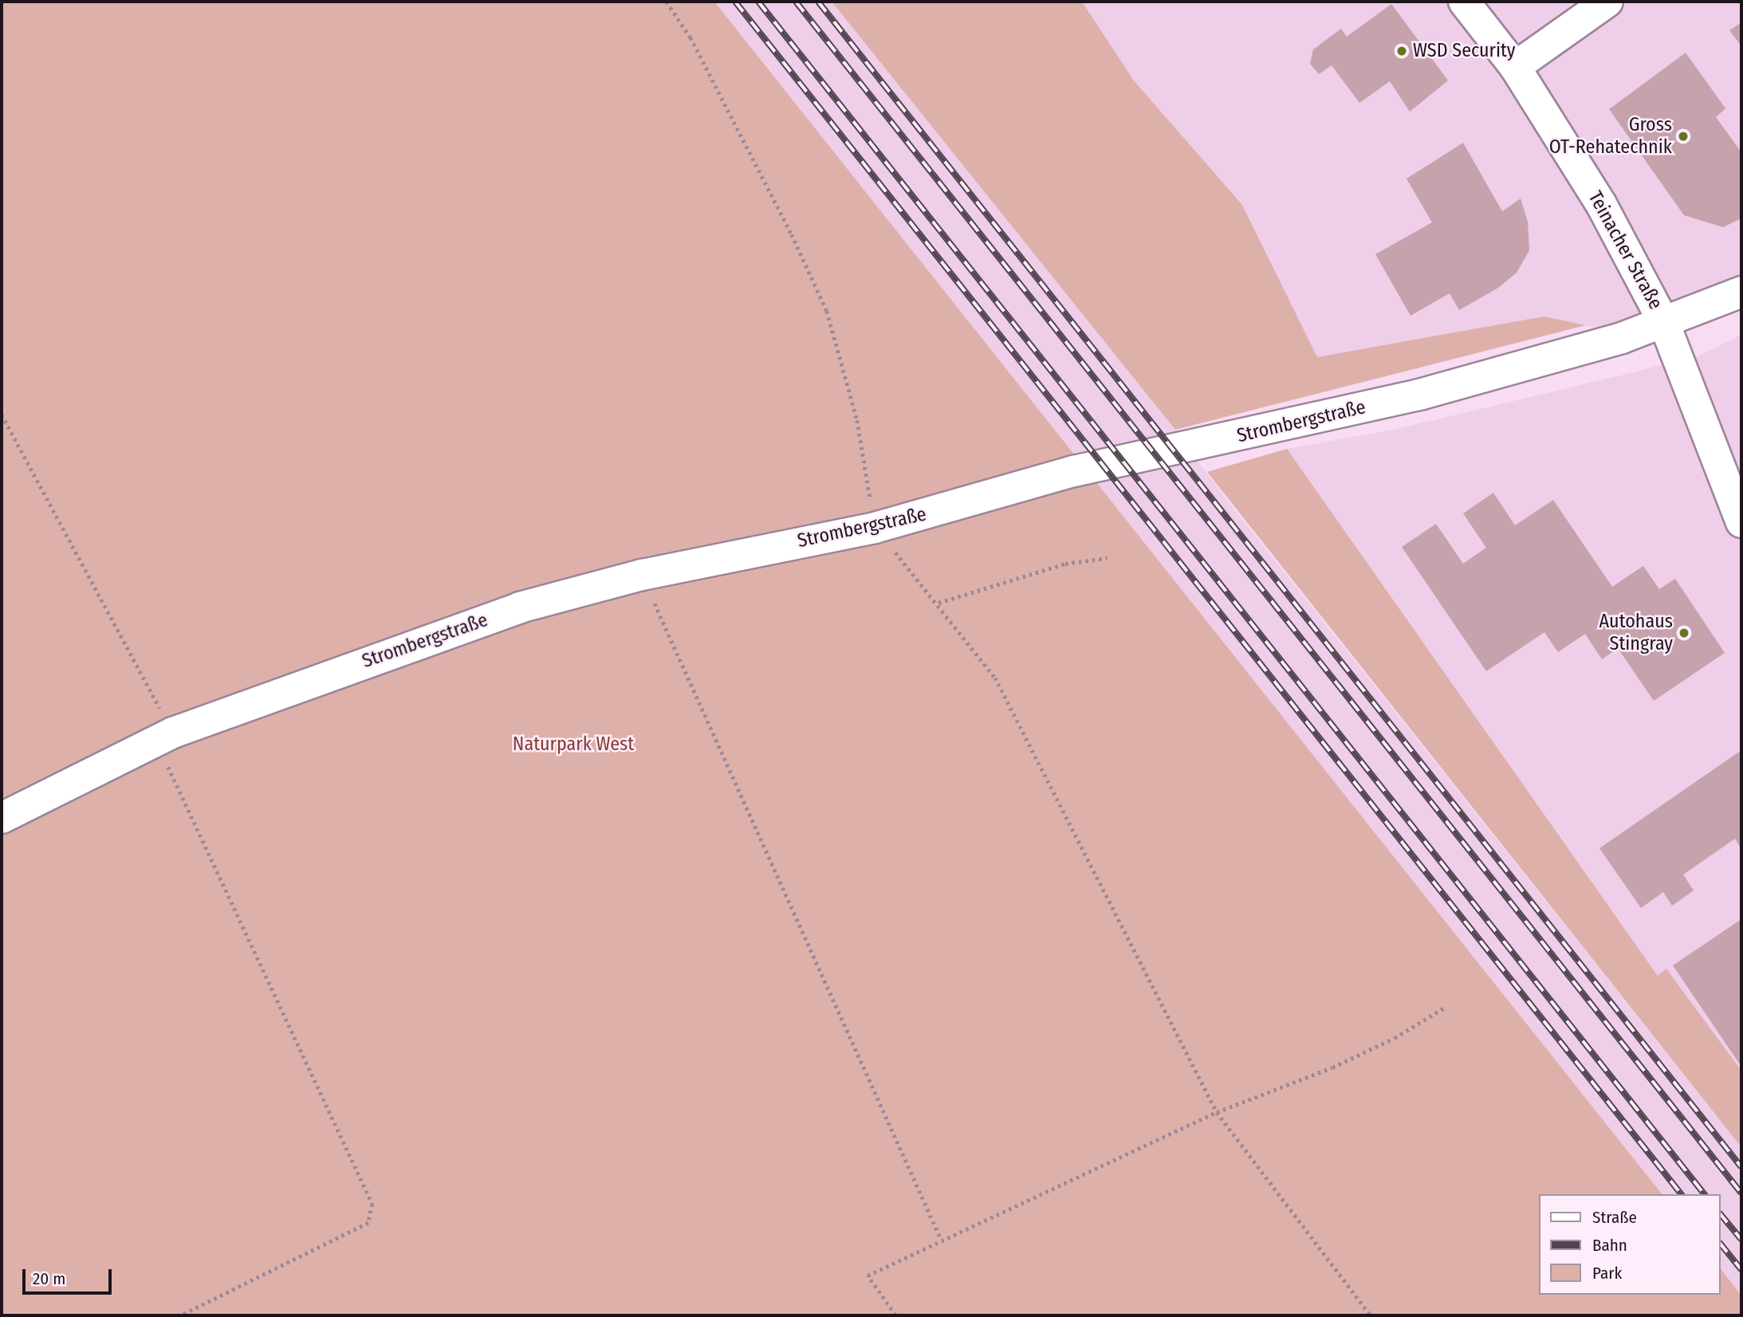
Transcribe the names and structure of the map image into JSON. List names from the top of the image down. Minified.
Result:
{"streets":{"street":["Teinacher Straße","Strombergstraße"]},"crossings":[["Teinacher Straße","Strombergstraße"]],"parks":["Naturpark West"],"places":["WSD Security","Gross OT-Rehatechnik","Autohaus Stingray"],"legend":["Straße","Bahn","Park"],"scale_bar":"20 m"}
